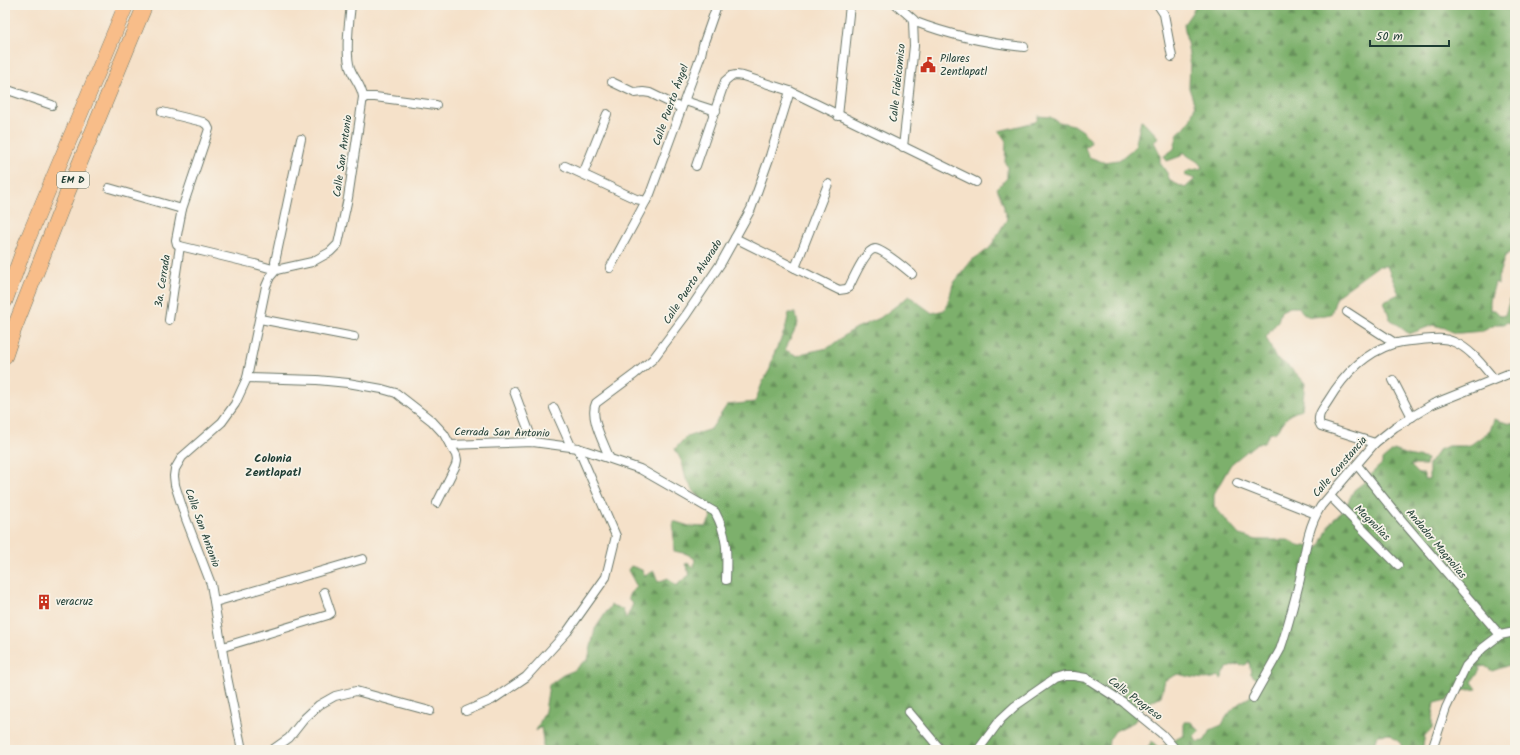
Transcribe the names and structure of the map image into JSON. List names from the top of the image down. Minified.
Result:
{"streets":{"highway":["EM D"],"street":["Calle Fideicomiso","Calle Puerto Ángel","Calle San Antonio","3a. Cerrada","Calle Puerto Alvarado","Cerrada San Antonio","Calle Constancia","Magnolias","Andador Magnolias","Calle Progreso"]},"crossings":[["Calle San Antonio","3a. Cerrada"],["Calle San Antonio","Cerrada San Antonio"],["Calle Puerto Alvarado","Cerrada San Antonio"],["Calle Constancia","Magnolias"],["Calle Constancia","Andador Magnolias"]],"districts":["Colonia Zentlapatl"],"places":{"public building":["Pilares Zentlapatl"],"building":["veracruz"]},"scale_bar":"50 m"}
